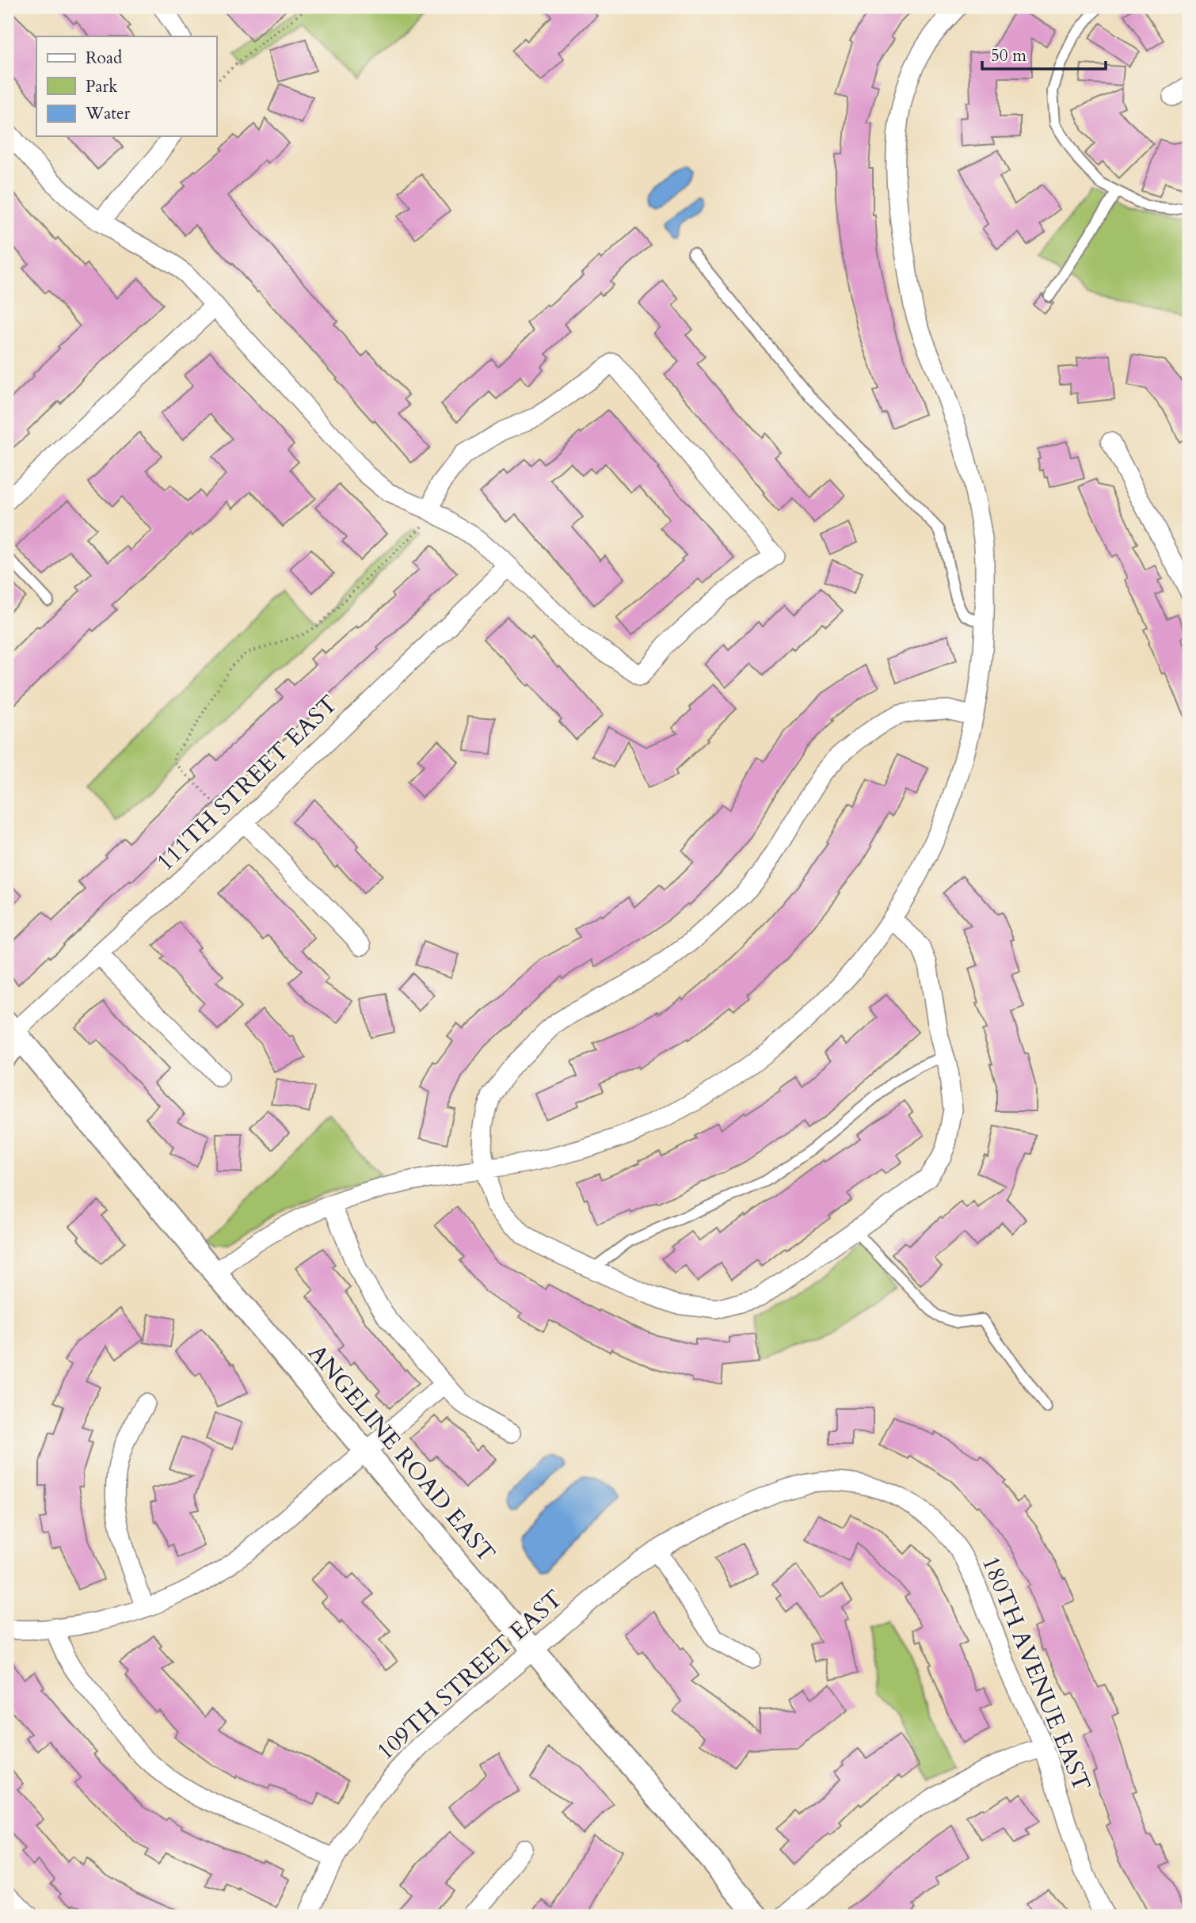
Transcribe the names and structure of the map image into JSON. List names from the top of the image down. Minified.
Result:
{"streets":{"street":["111TH STREET EAST","ANGELINE ROAD EAST","180TH AVENUE EAST","109TH STREET EAST"]},"crossings":[["111TH STREET EAST","ANGELINE ROAD EAST"],["ANGELINE ROAD EAST","109TH STREET EAST"],["180TH AVENUE EAST","109TH STREET EAST"]],"legend":["Road","Park","Water"],"scale_bar":"50 m"}
